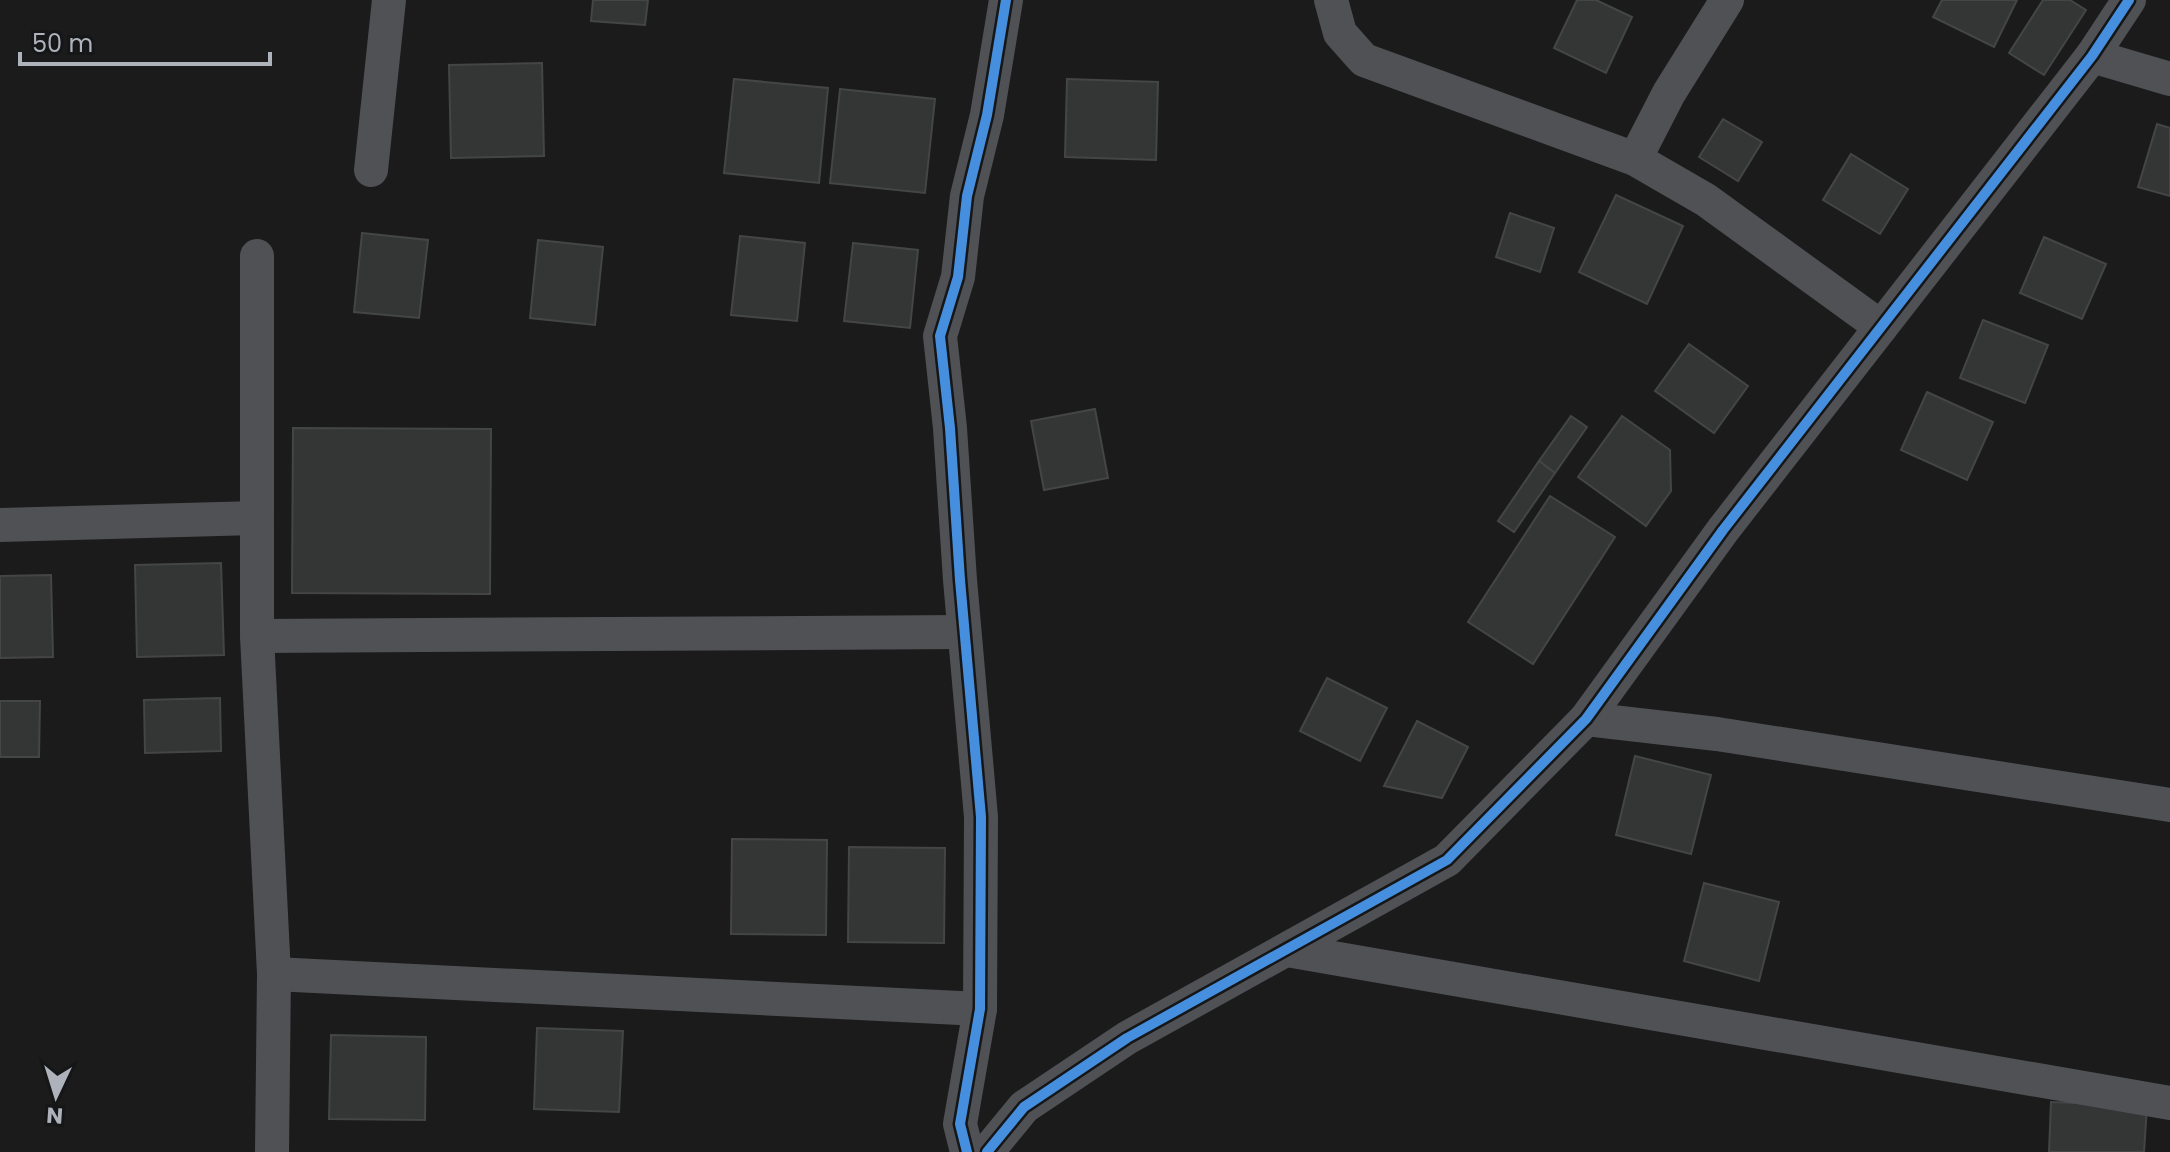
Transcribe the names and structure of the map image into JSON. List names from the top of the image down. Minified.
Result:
{"scale_bar":"50 m","north":"bottom"}
